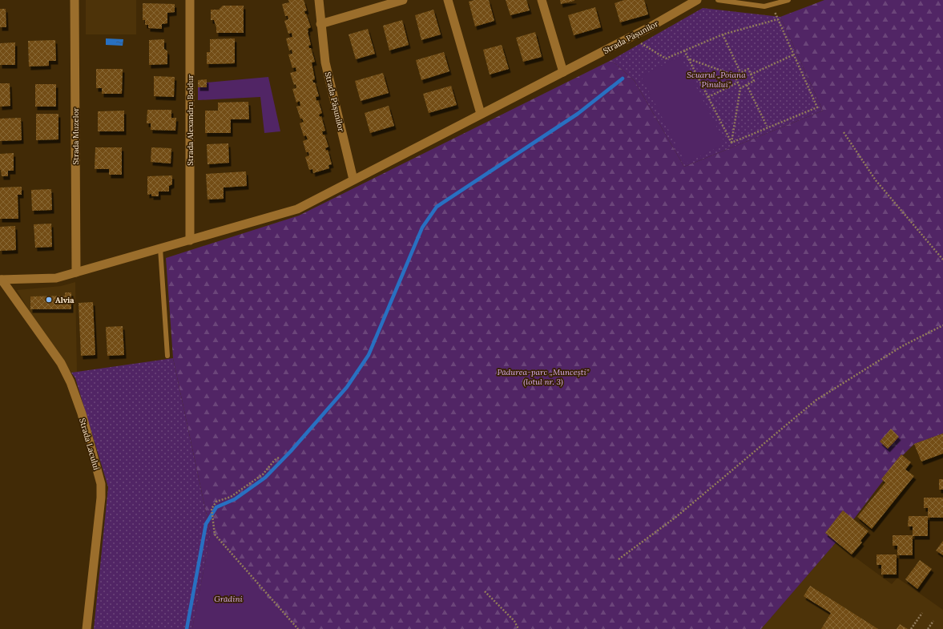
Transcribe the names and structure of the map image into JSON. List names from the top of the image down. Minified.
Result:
{"streets":{"street":["Strada Pășunilor","Strada Alexandru Boldur","Strada Muzelor","Strada Lacului"]},"crossings":[["Strada Pășunilor","Strada Alexandru Boldur"],["Strada Pășunilor","Strada Muzelor"],["Strada Pășunilor","Strada Lacului"]],"parks":["Scuarul „Poiana Pinului”","Pădurea-parc „Muncești” (lotul nr. 3)","Grădini"],"places":["Alvia"]}
